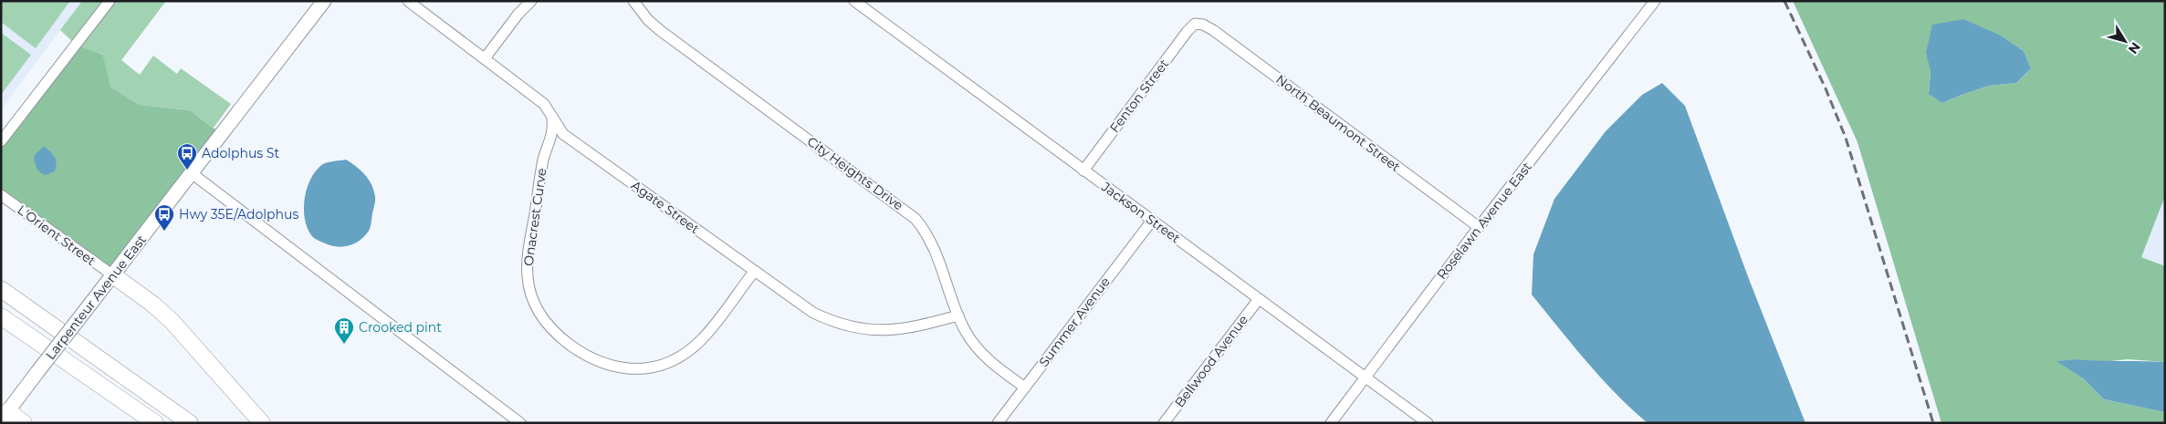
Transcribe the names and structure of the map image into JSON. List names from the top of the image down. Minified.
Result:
{"streets":{"main road":["Larpenteur Avenue East"],"street":["Fenton Street","North Beaumont Street","City Heights Drive","Agate Street","Jackson Street","Onacrest Curve","Roselawn Avenue East","L'Orient Street","Summer Avenue","Bellwood Avenue"]},"crossings":[["Fenton Street","North Beaumont Street"],["Fenton Street","Jackson Street"],["North Beaumont Street","Roselawn Avenue East"],["City Heights Drive","Agate Street"],["City Heights Drive","Summer Avenue"],["Agate Street","Onacrest Curve"],["Jackson Street","Roselawn Avenue East"],["Jackson Street","Summer Avenue"],["Jackson Street","Bellwood Avenue"],["L'Orient Street","Larpenteur Avenue East"]],"places":{"bus stop":["Adolphus St","Hwy 35E/Adolphus"],"building":["Crooked pint"]},"north":"bottom right"}
